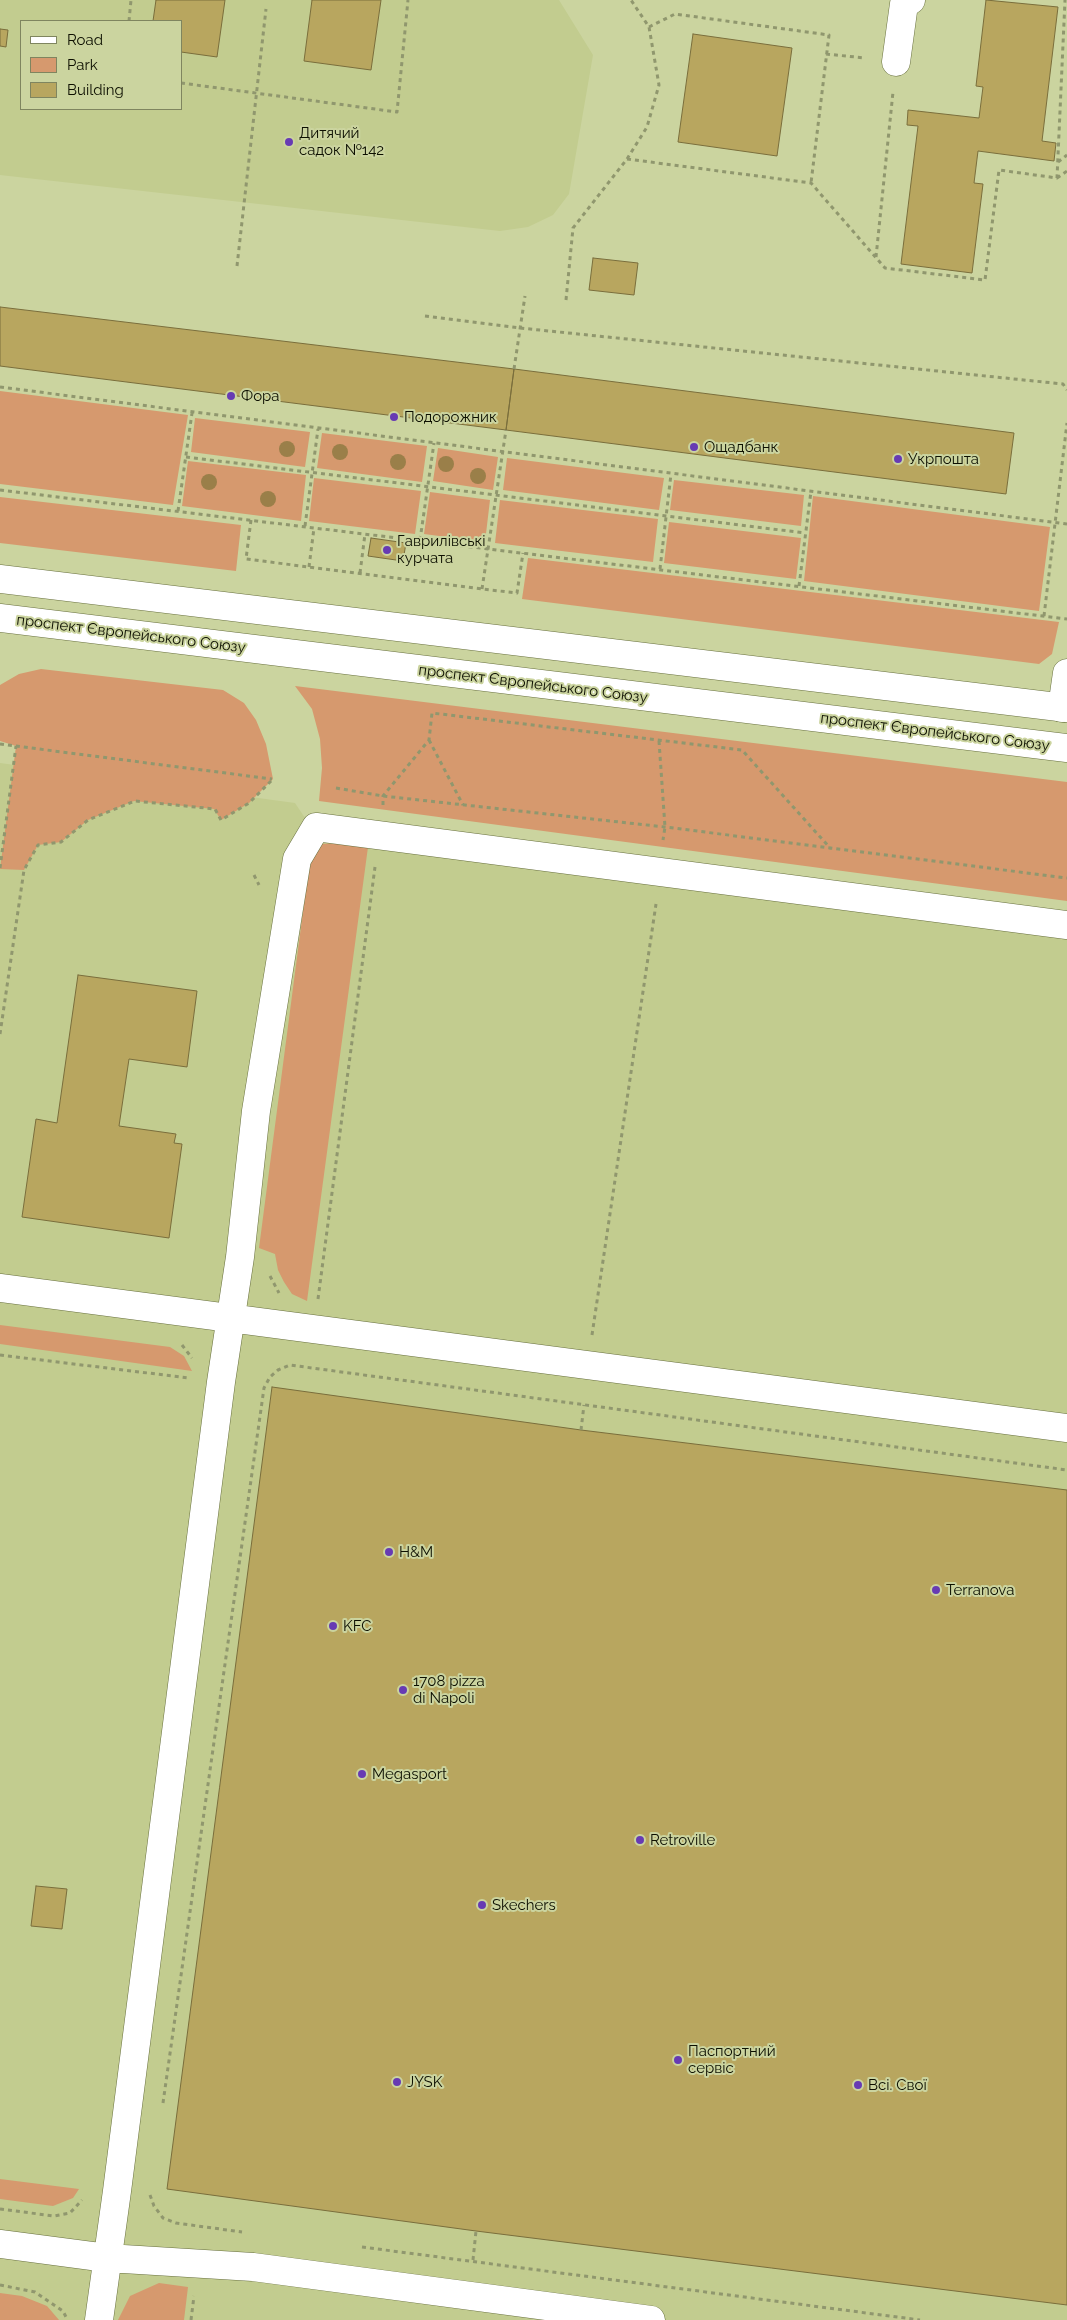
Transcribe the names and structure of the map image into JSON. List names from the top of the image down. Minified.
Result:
{"streets":{"main road":["проспект Європейського Союзу"]},"places":["Дитячий садок №142","Фора","Подорожник","Ощадбанк","Укрпошта","Гаврилівські курчата","H&M","Terranova","KFC","1708 pizza di Napoli","Megasport","Retroville","Skechers","Паспортний сервіс","JYSK","Всі. Свої"],"legend":["Road","Park","Building"]}
